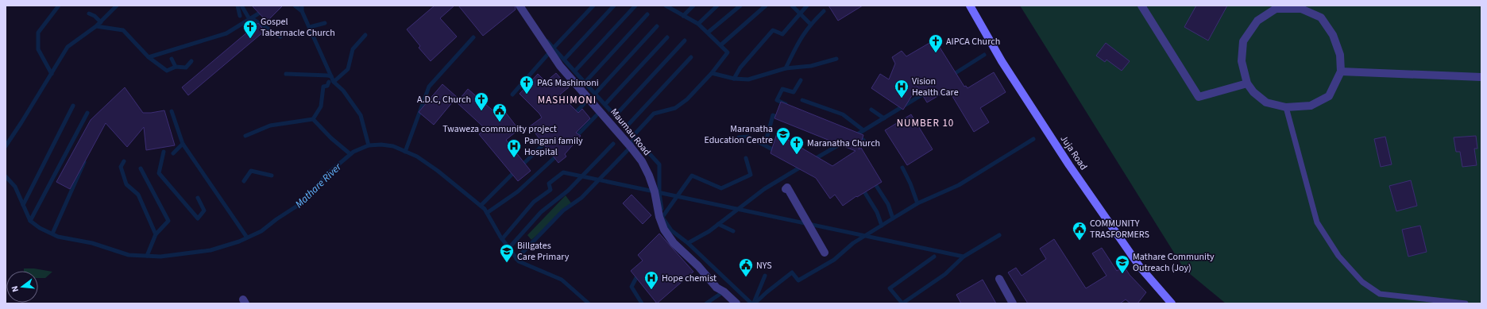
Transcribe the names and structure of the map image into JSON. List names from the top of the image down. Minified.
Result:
{"streets":{"main road":["Juja Road"],"street":["Maumau Road"]},"districts":["MASHIMONI","NUMBER 10"],"water":["Mathare River"],"places":{"church":["Gospel Tabernacle Church","AIPCA Church","PAG Mashimoni","A.D.C, Church","Maranatha Church"],"hospital":["Vision Health Care","Pangani family Hospital","Hope chemist"],"public building":["Twaweza community project","COMMUNITY TRASFORMERS","NYS"],"school or university":["Maranatha Education Centre","Billgates Care Primary","Mathare Community Outreach (Joy)"]},"north":"left"}
